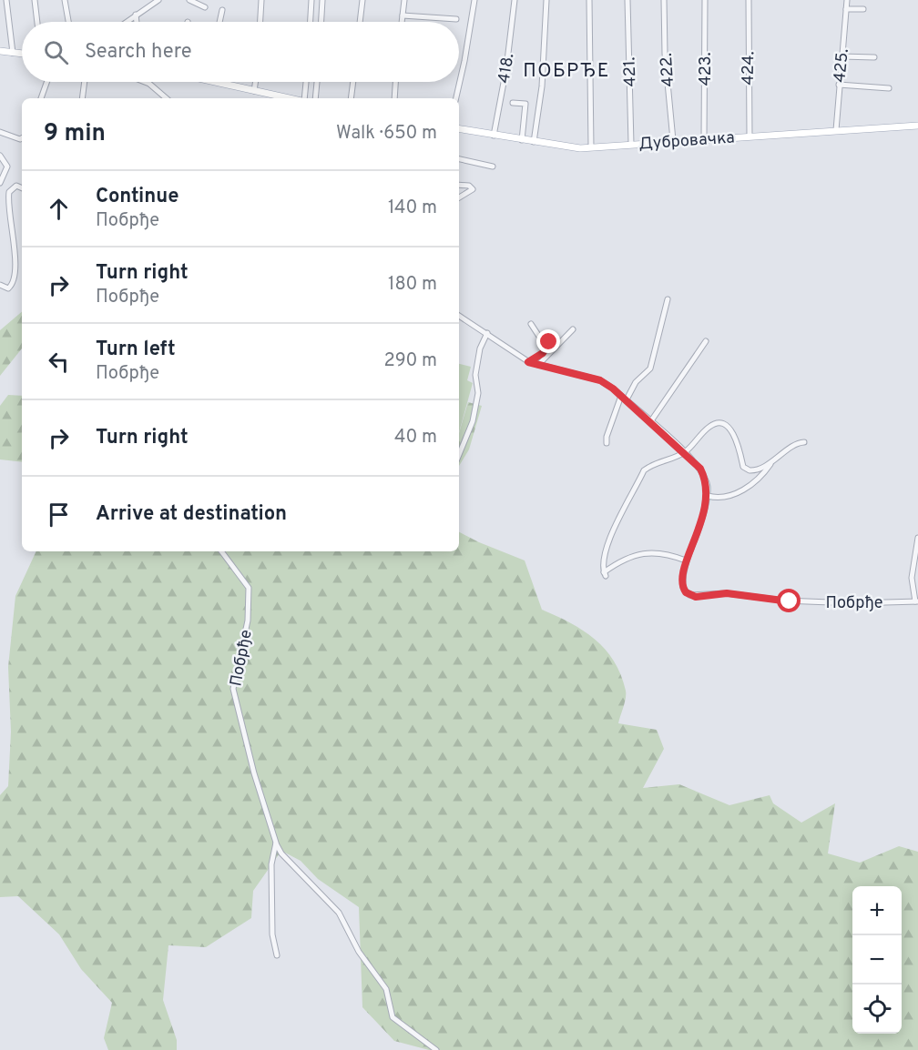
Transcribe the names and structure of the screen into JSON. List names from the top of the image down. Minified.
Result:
{"streets":{"main road":["Дубровачка"],"street":["425.","418.","424.","423.","422.","421.","Побрђе"]},"crossings":[["425.","Дубровачка"],["418.","Дубровачка"],["424.","Дубровачка"],["423.","Дубровачка"],["422.","Дубровачка"],["421.","Дубровачка"]],"districts":["ПОБРЂЕ"],"page":{"search":"Search here","heading":["9 min","Walk · 650 m"],"list":[["Continue","Побрђе","140 m"],["Turn right","Побрђе","180 m"],["Turn left","Побрђе","290 m"],["Turn right","40 m"],"Arrive at destination"],"map_buttons":["+","−"]}}
